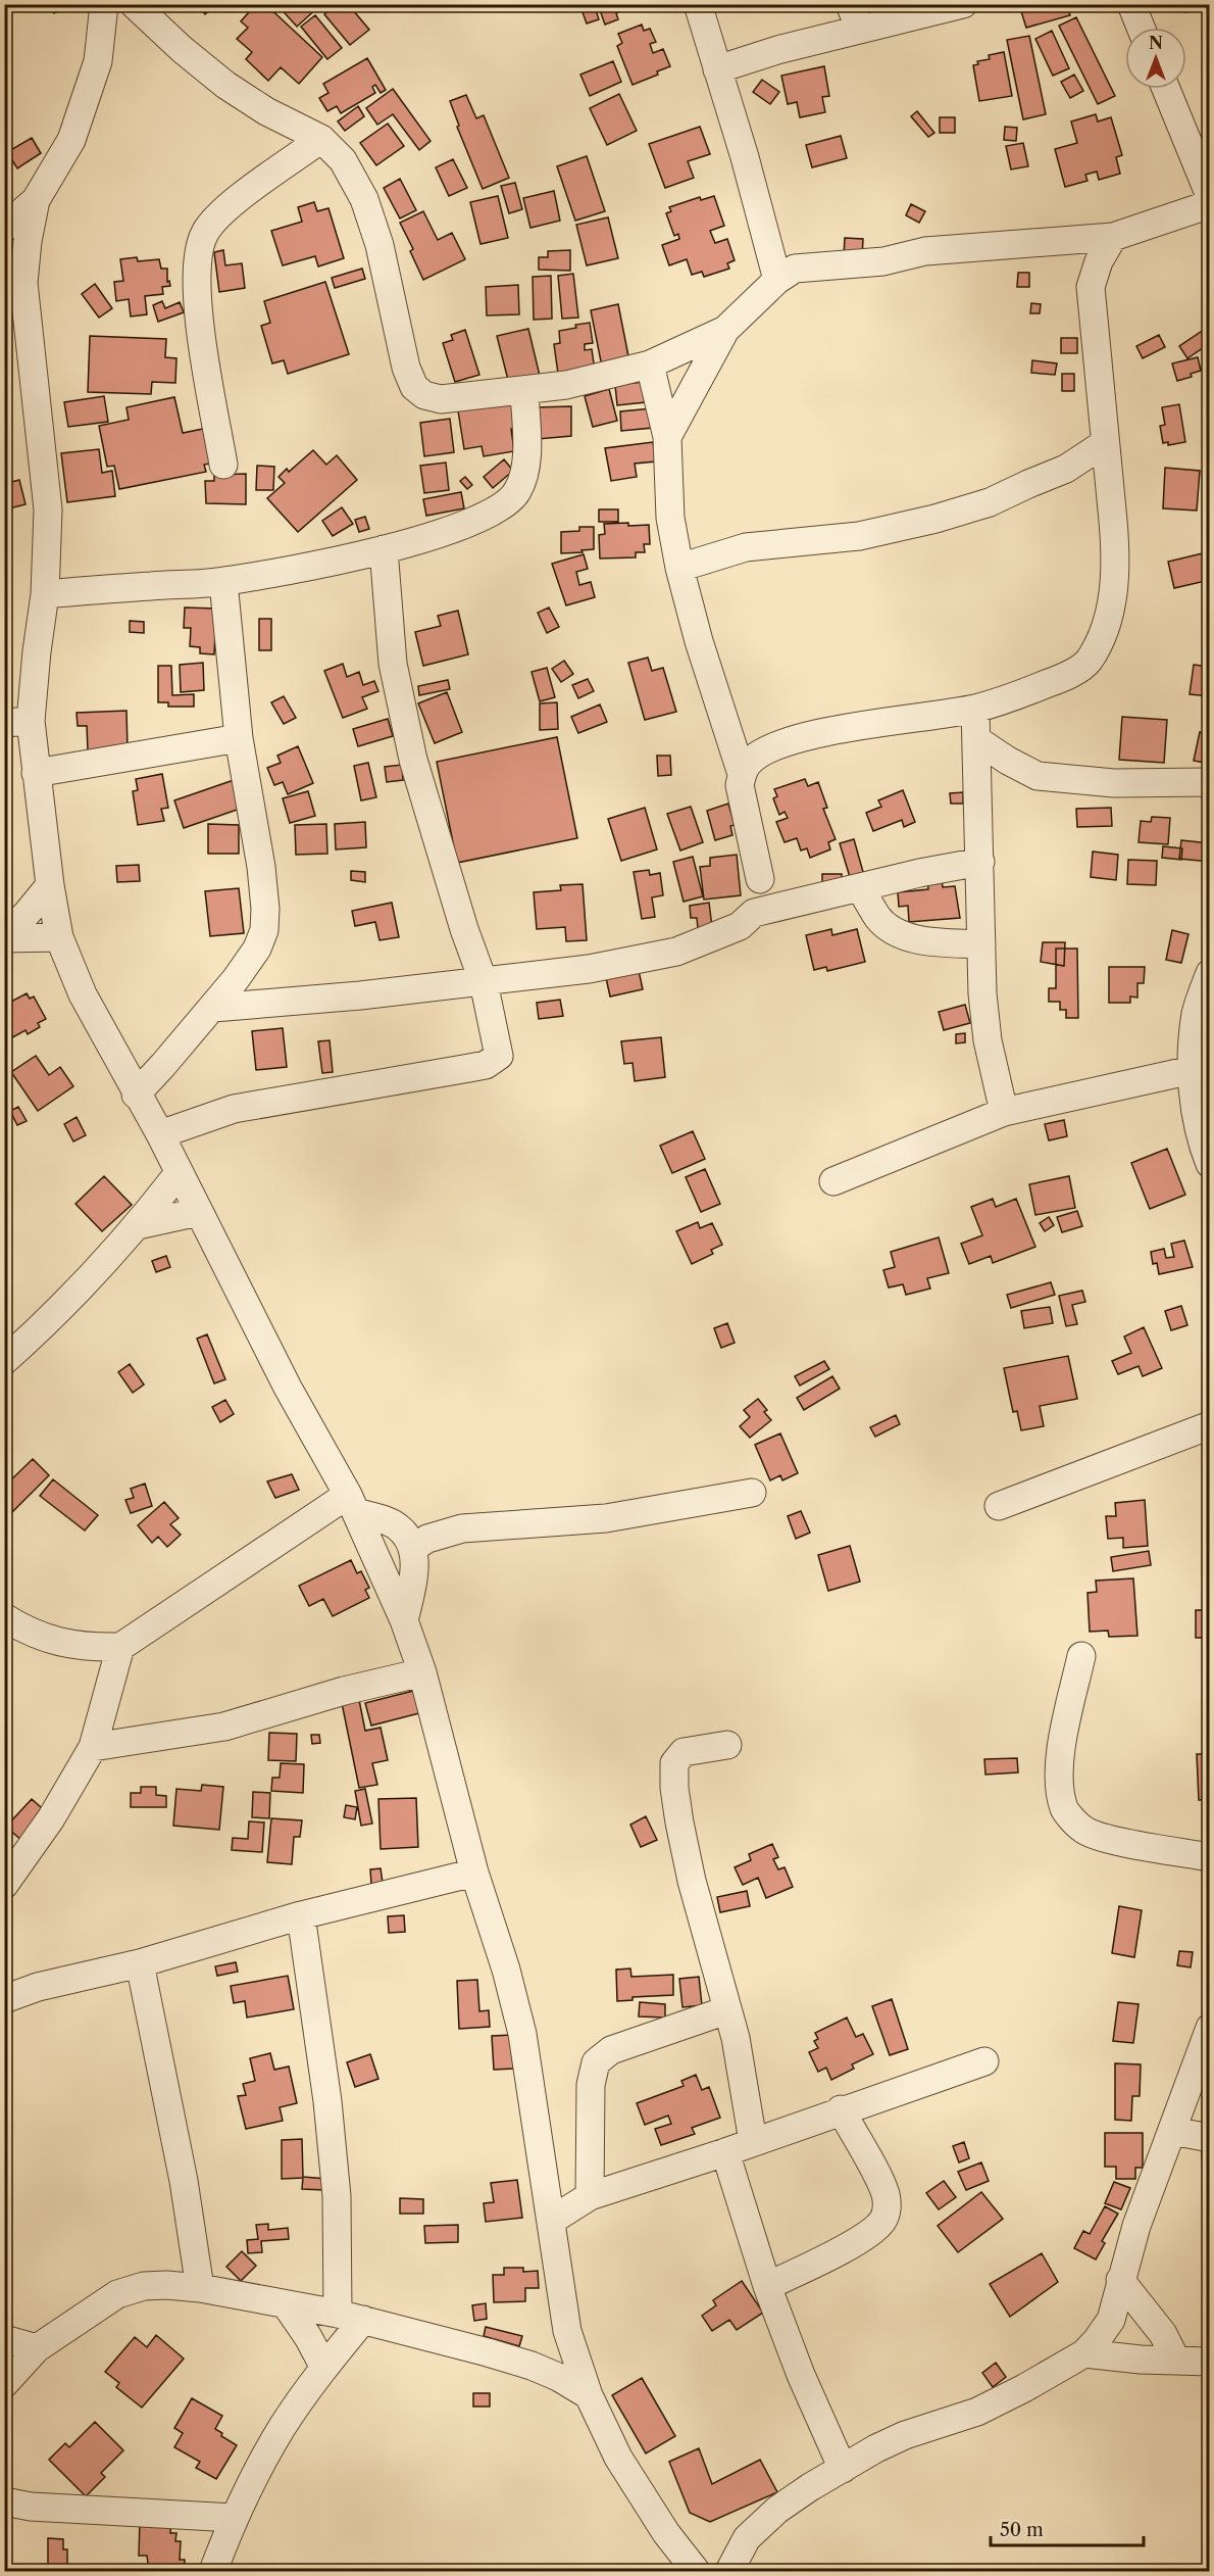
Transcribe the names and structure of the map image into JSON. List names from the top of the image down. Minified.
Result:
{"scale_bar":"50 m","north":"top"}
